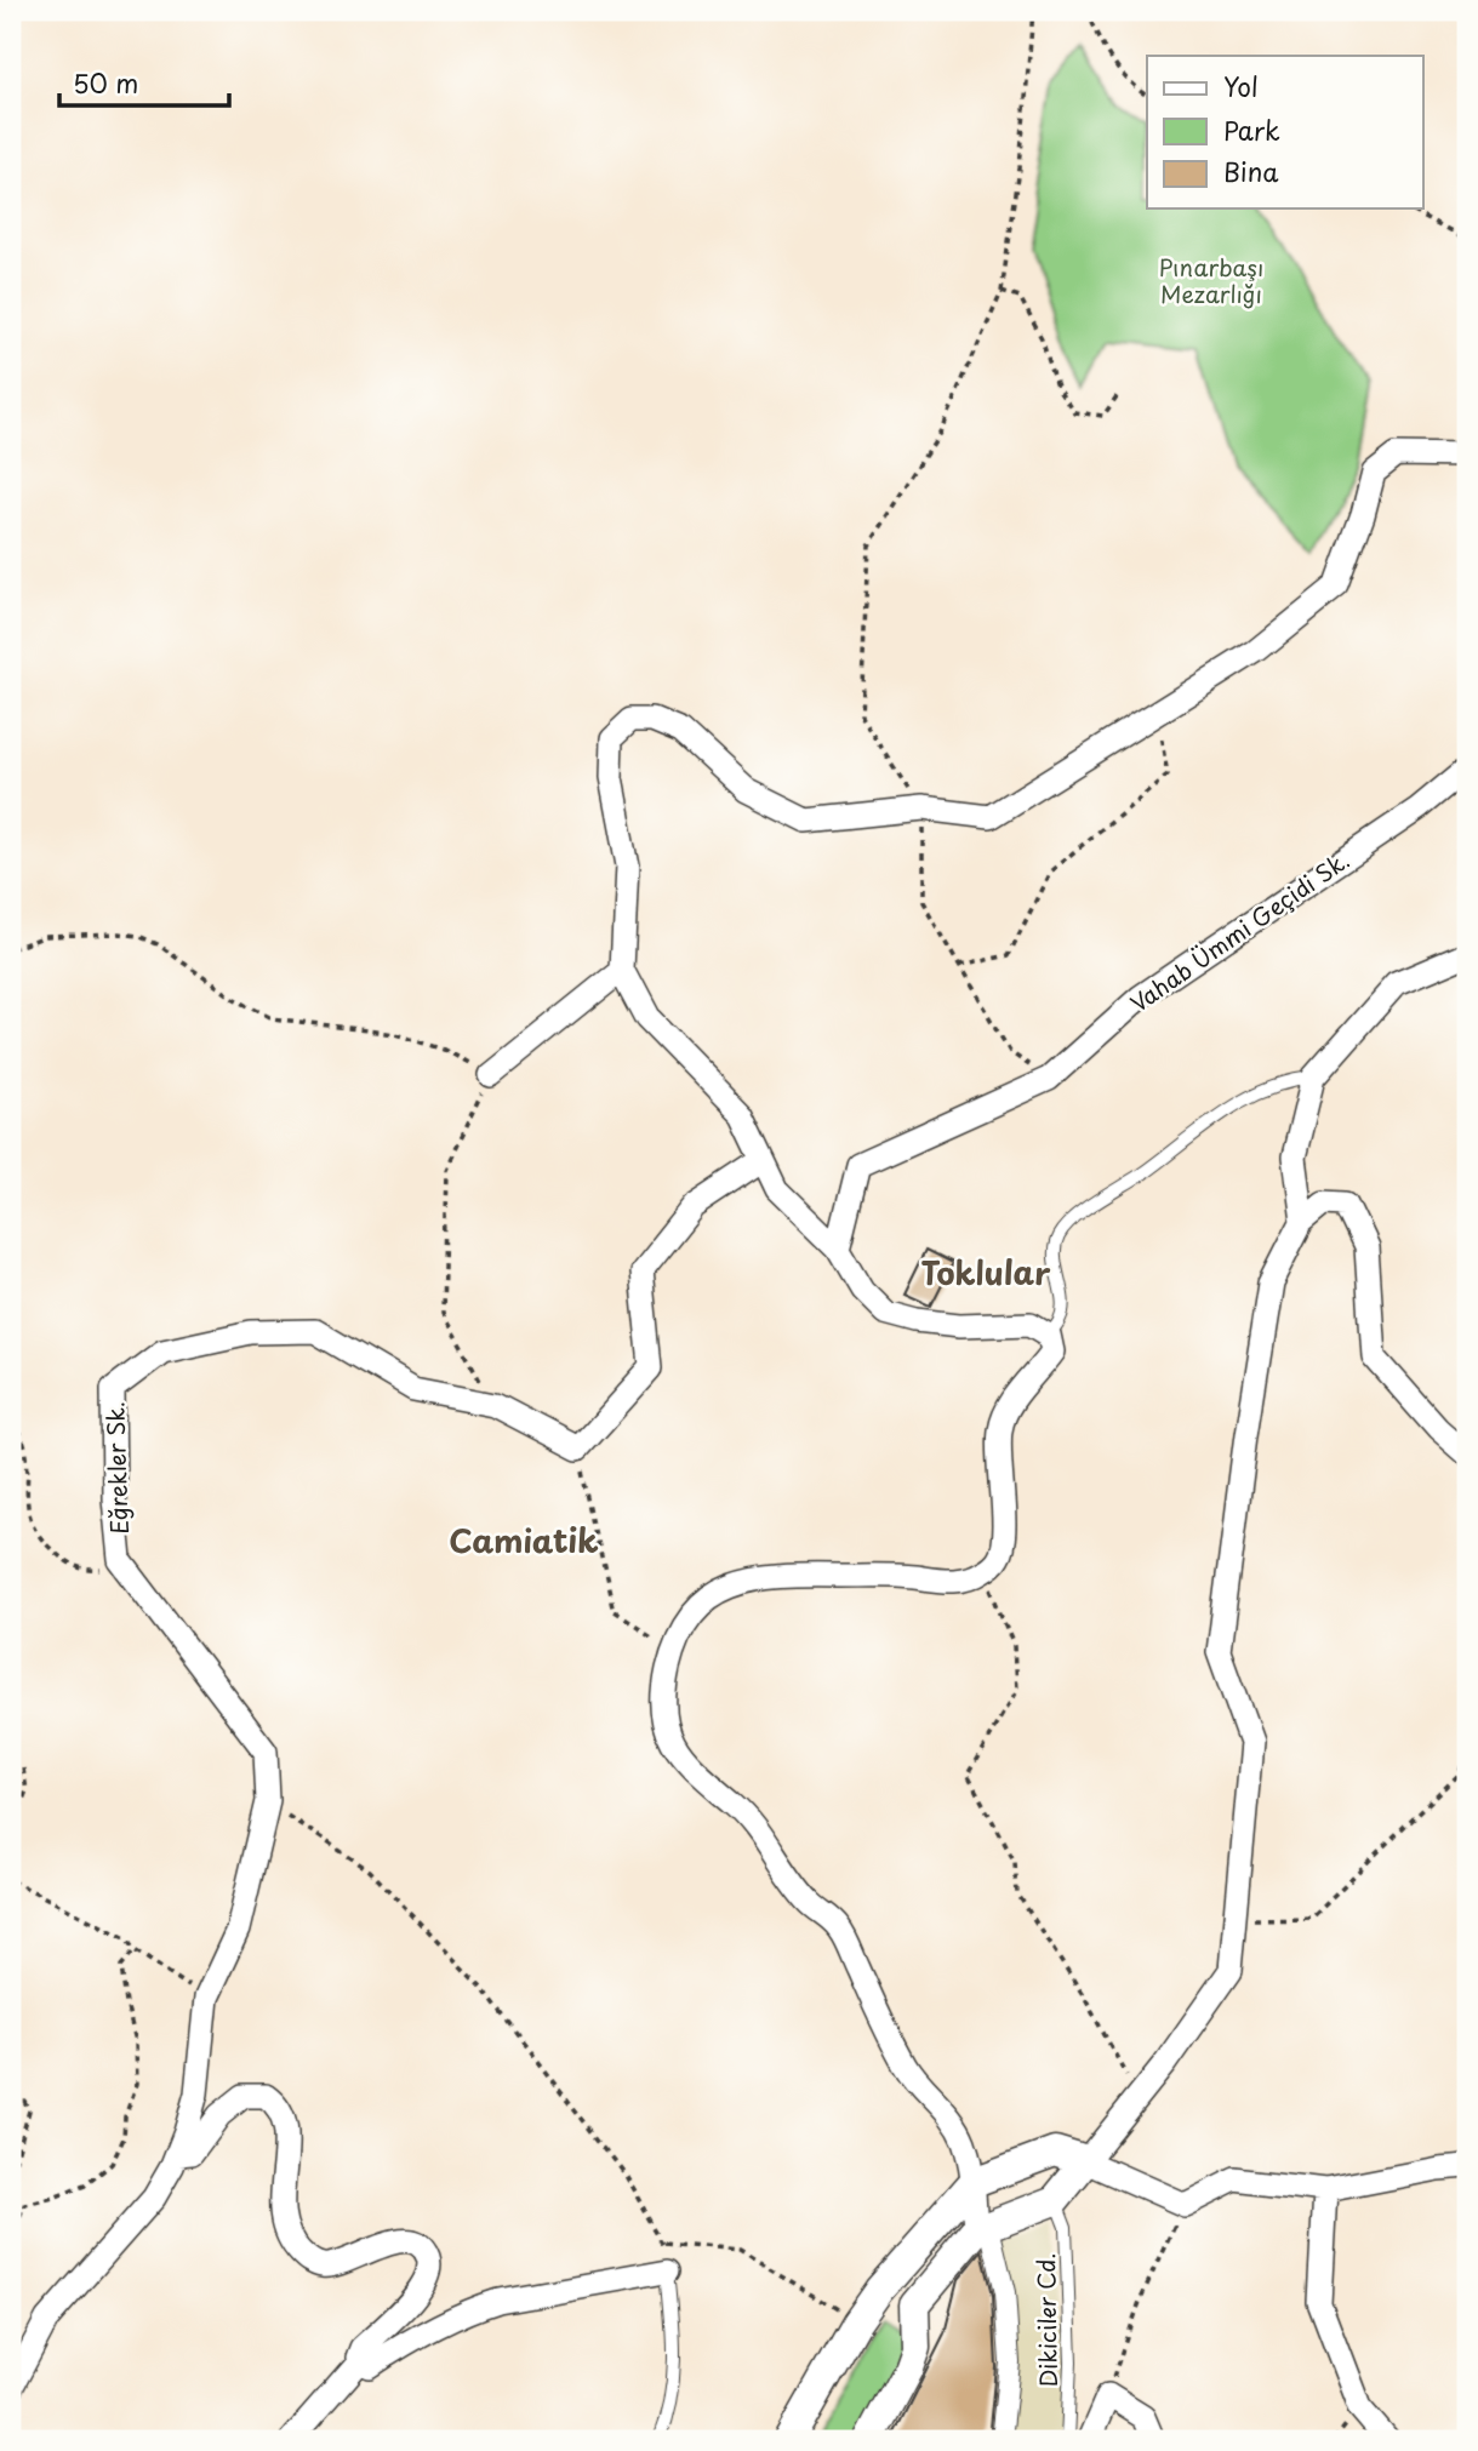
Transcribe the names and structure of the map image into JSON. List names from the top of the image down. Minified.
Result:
{"streets":{"street":["Vahab Ümmi Geçidi Sk.","Eğrekler Sk."],"lane":["Dikiciler Cd."]},"districts":["Toklular","Camiatik"],"parks":["Pınarbaşı Mezarlığı"],"legend":["Yol","Park","Bina"],"scale_bar":"50 m"}
